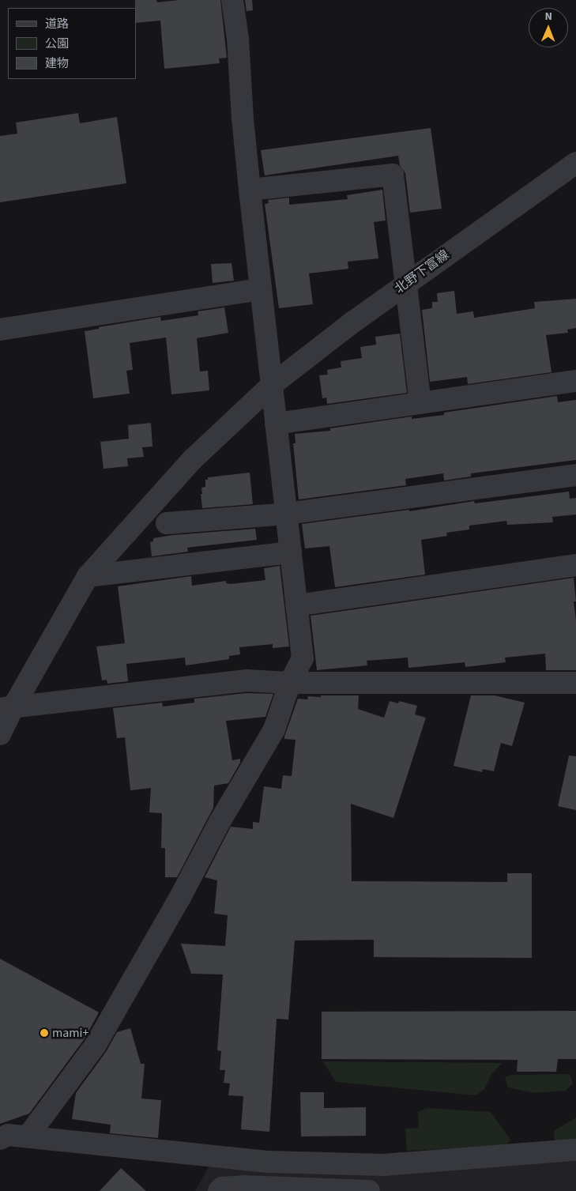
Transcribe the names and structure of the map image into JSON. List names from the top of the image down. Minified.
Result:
{"streets":{"street":["北野下富線"]},"places":["mami+"],"legend":["道路","公園","建物"],"north":"top"}
